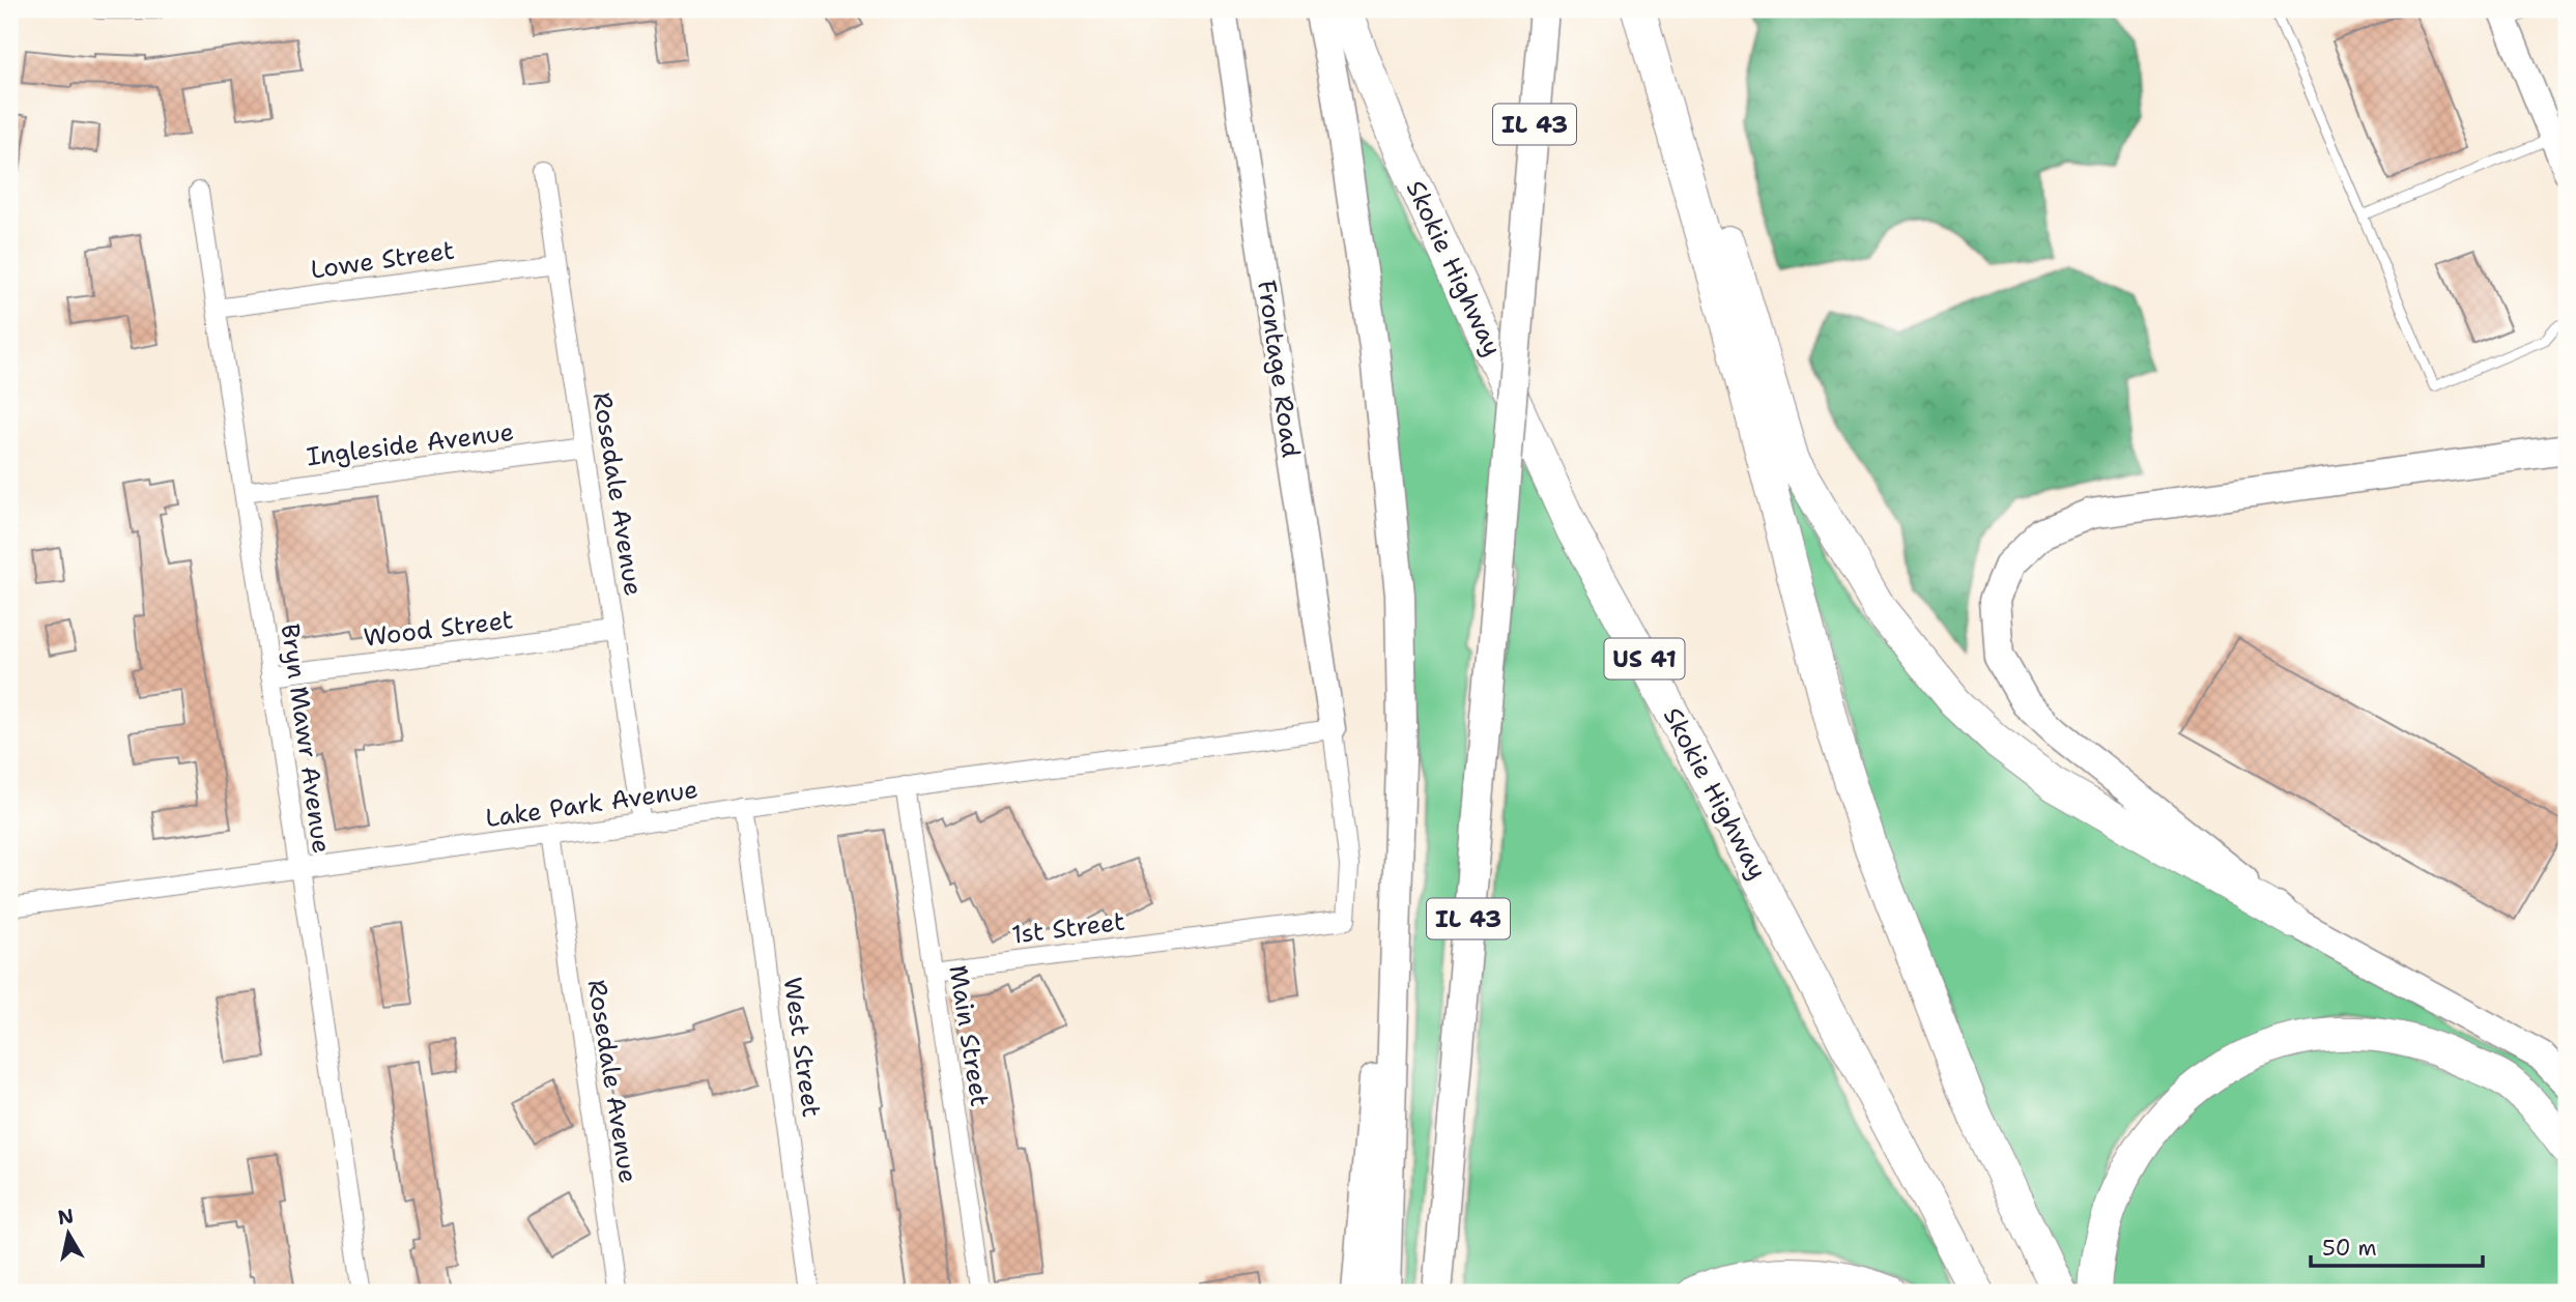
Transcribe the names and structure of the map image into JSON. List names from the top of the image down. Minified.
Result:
{"streets":{"highway":["Skokie Highway","US 41"],"main road":["IL 43"],"street":["Lowe Street","Frontage Road","Ingleside Avenue","Rosedale Avenue","Wood Street","Bryn Mawr Avenue","Lake Park Avenue","1st Street","Main Street","West Street"]},"crossings":[["Lowe Street","Rosedale Avenue"],["Lowe Street","Bryn Mawr Avenue"],["Frontage Road","Lake Park Avenue"],["Frontage Road","1st Street"],["Ingleside Avenue","Rosedale Avenue"],["Ingleside Avenue","Bryn Mawr Avenue"],["Rosedale Avenue","Wood Street"],["Rosedale Avenue","Lake Park Avenue"],["Wood Street","Bryn Mawr Avenue"],["Bryn Mawr Avenue","Lake Park Avenue"],["Lake Park Avenue","1st Street"],["Lake Park Avenue","Main Street"],["Lake Park Avenue","West Street"],["1st Street","Main Street"]],"scale_bar":"50 m","north":"top"}
